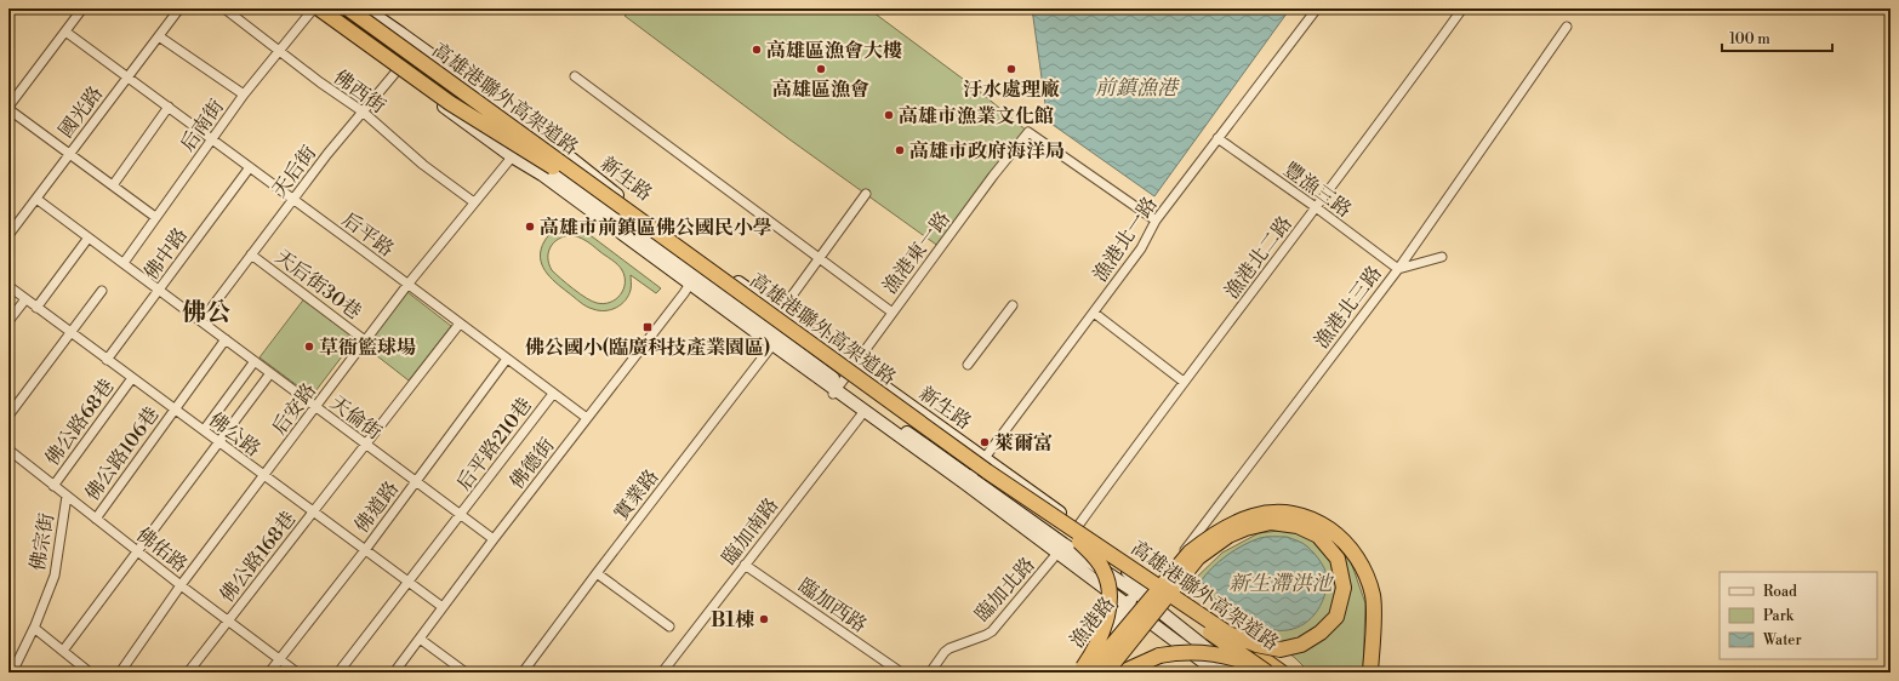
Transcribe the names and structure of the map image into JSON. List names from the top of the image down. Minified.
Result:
{"streets":{"highway":["高雄港聯外高架道路"],"street":["佛西街","國光路","后南街","天后街","新生路","豐漁三路","后平路","漁港北一路","漁港東一路","佛中路","漁港北二路","天后街30巷","漁港北三路","后安路","天倫街","佛公路68巷","佛公路","后平路210巷","佛公路106巷","佛德街","實業路","佛道路","臨加南路","佛宗街","佛佑路","佛公路168巷","臨加北路","臨加西路","漁港路"]},"crossings":[["佛西街","后南街"],["佛西街","天后街"],["佛西街","后安路"],["國光路","后平路"],["國光路","天倫街"],["后南街","新生路"],["后南街","后平路"],["后南街","天倫街"],["天后街","新生路"],["天后街","后平路"],["天后街","天后街30巷"],["天后街","天倫街"],["新生路","漁港北一路"],["新生路","漁港東一路"],["新生路","漁港北二路"],["新生路","漁港北三路"],["新生路","后安路"],["新生路","佛德街"],["新生路","實業路"],["新生路","臨加南路"],["新生路","臨加北路"],["新生路","漁港路"],["豐漁三路","漁港北一路"],["豐漁三路","漁港北二路"],["豐漁三路","漁港北三路"],["后平路","佛中路"],["后平路","后安路"],["后平路","后平路210巷"],["后平路","佛德街"],["后平路","佛道路"],["后平路","佛公路168巷"],["漁港北一路","漁港東一路"],["佛中路","天倫街"],["佛中路","佛公路"],["天后街30巷","后安路"],["漁港北三路","漁港路"],["后安路","天倫街"],["后安路","佛公路"],["后安路","佛佑路"],["天倫街","后平路210巷"],["天倫街","佛公路106巷"],["天倫街","佛德街"],["天倫街","佛道路"],["天倫街","佛公路168巷"],["佛公路68巷","佛公路"],["佛公路68巷","佛佑路"],["佛公路","后平路210巷"],["佛公路","佛公路106巷"],["佛公路","佛德街"],["佛公路","佛道路"],["佛公路","佛公路168巷"],["佛公路106巷","佛佑路"],["佛道路","佛佑路"],["臨加南路","臨加西路"],["佛宗街","佛佑路"],["佛佑路","佛公路168巷"]],"districts":["佛公"],"water":["前鎮漁港","新生滯洪池"],"places":{"other":["高雄區漁會大樓","高雄區漁會","汙水處理廠","高雄市漁業文化館","高雄市政府海洋局","高雄市前鎮區佛公國民小學","草衙籃球場","萊爾富","B1棟"],"transit":["佛公國小(臨廣科技產業園區)"]},"legend":["Road","Park","Water"],"scale_bar":"100 m"}
